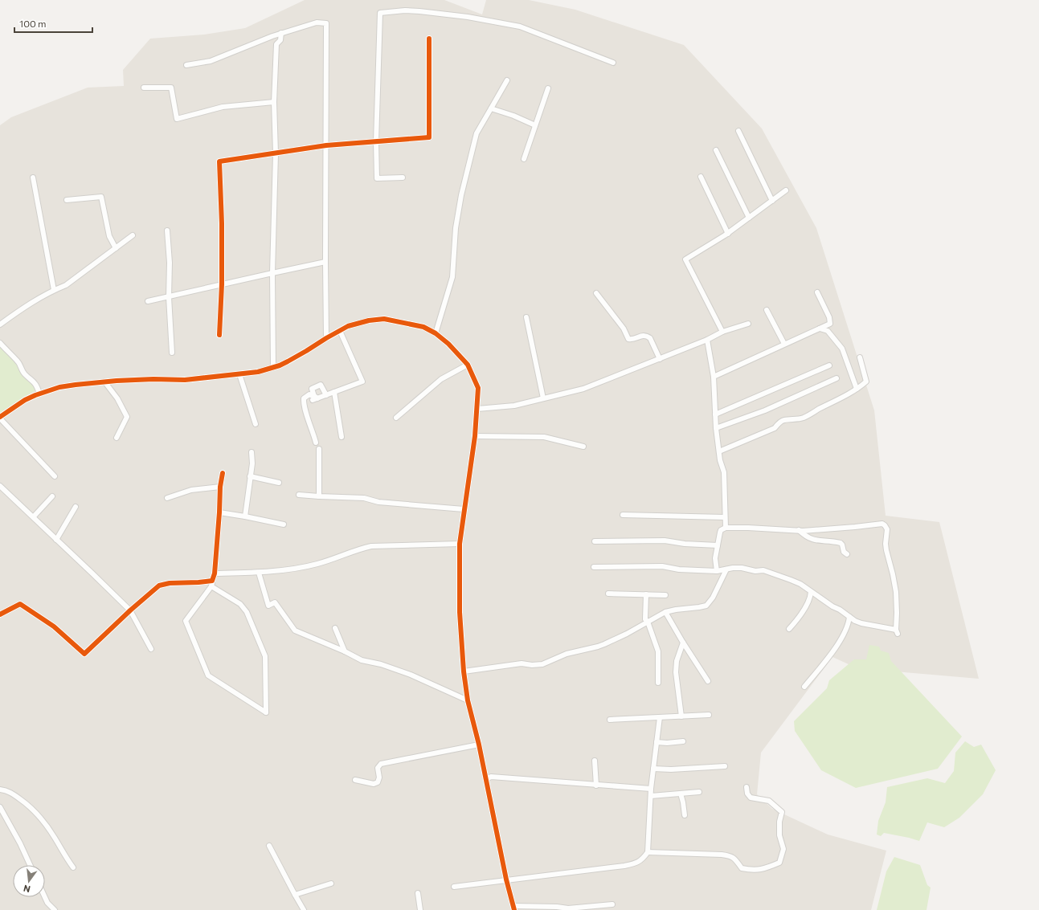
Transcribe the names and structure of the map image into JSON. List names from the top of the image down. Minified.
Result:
{"scale_bar":"100 m","north":"bottom"}
